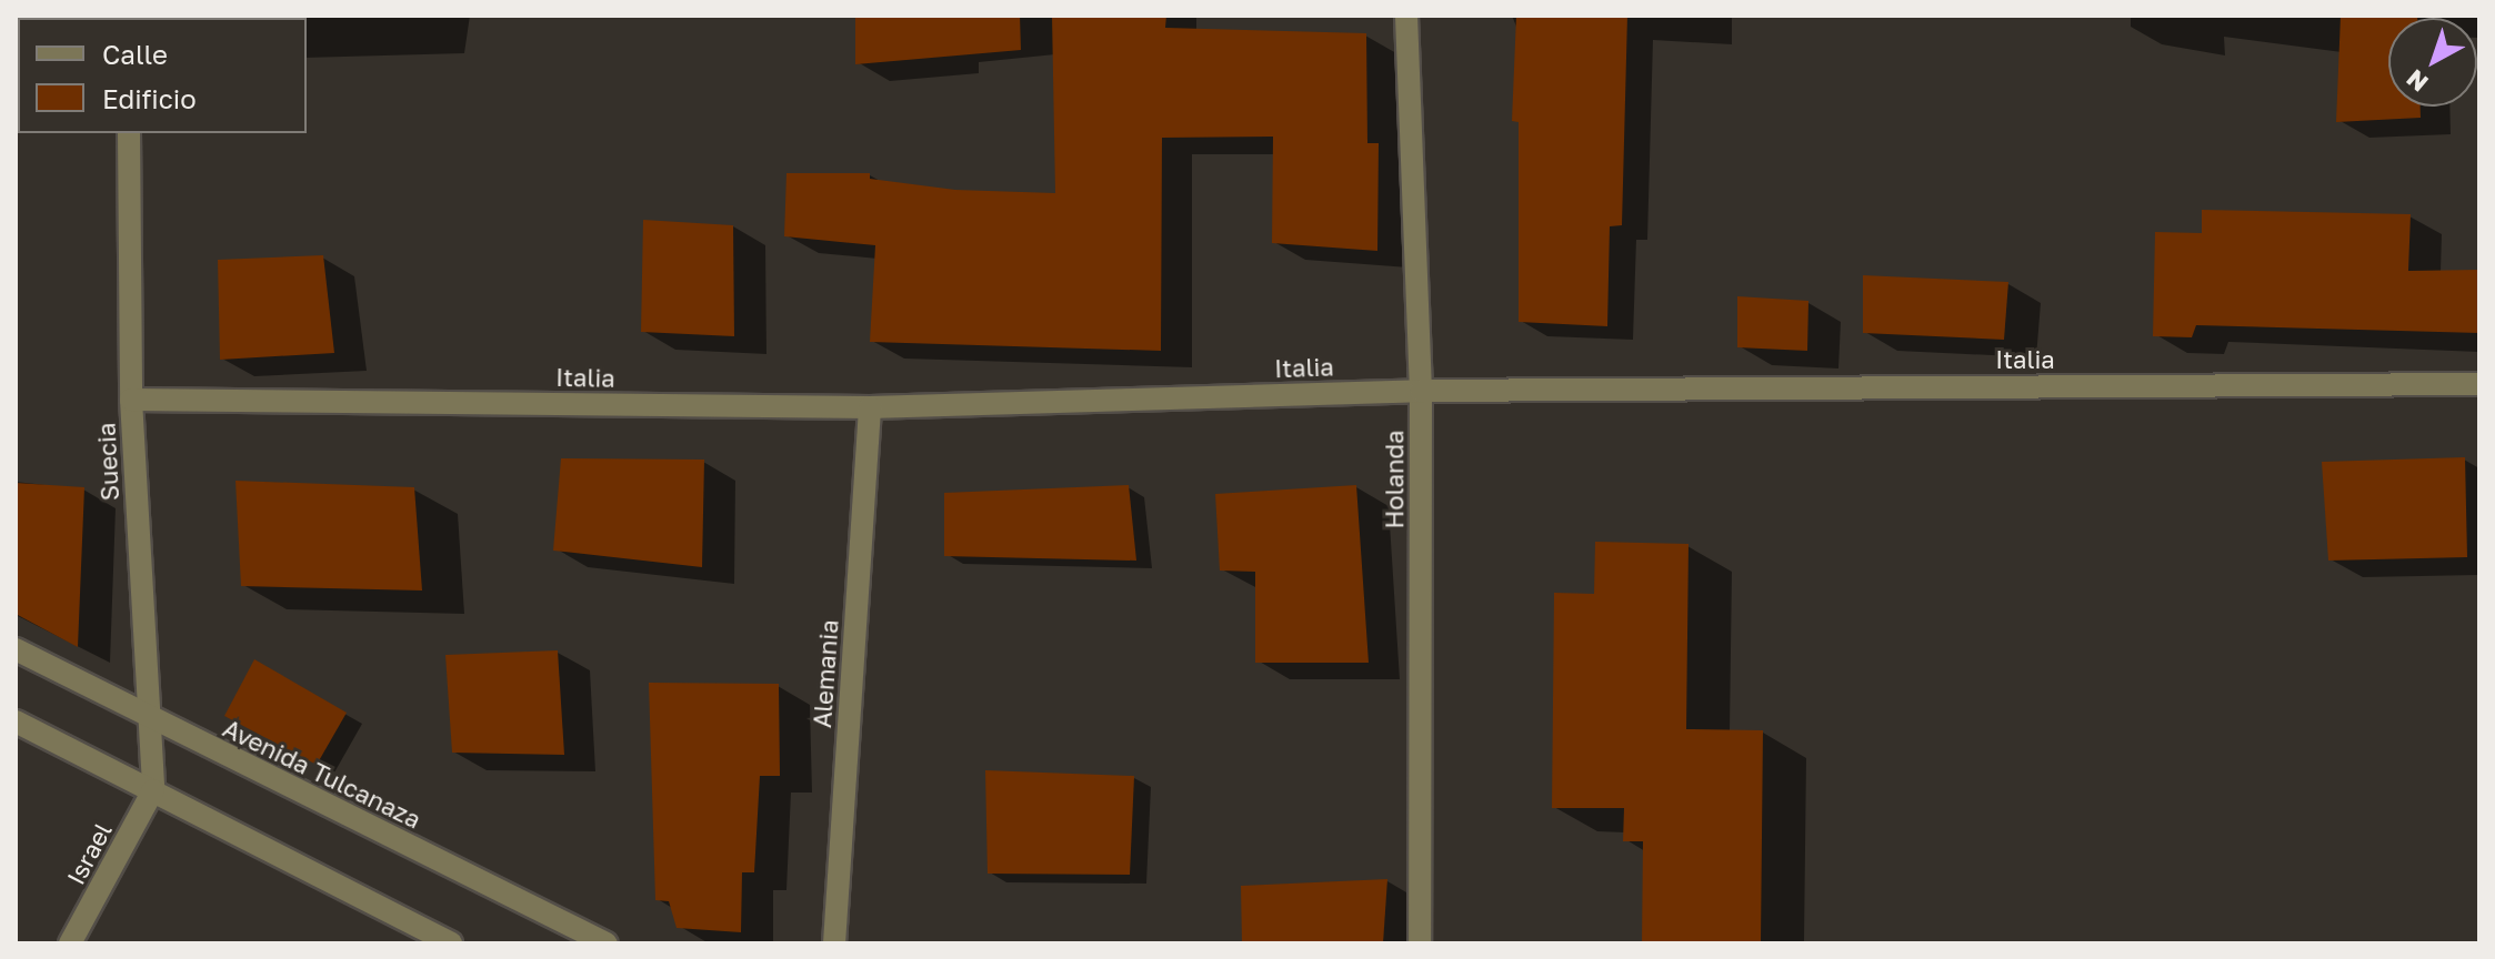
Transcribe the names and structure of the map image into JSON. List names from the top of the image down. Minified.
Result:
{"streets":{"street":["Italia","Suecia","Holanda","Alemania","Avenida Tulcanaza","Israel"]},"crossings":[["Italia","Suecia"],["Italia","Holanda"],["Italia","Alemania"],["Suecia","Avenida Tulcanaza"],["Suecia","Israel"]],"legend":["Calle","Edificio"],"north":"bottom left"}
